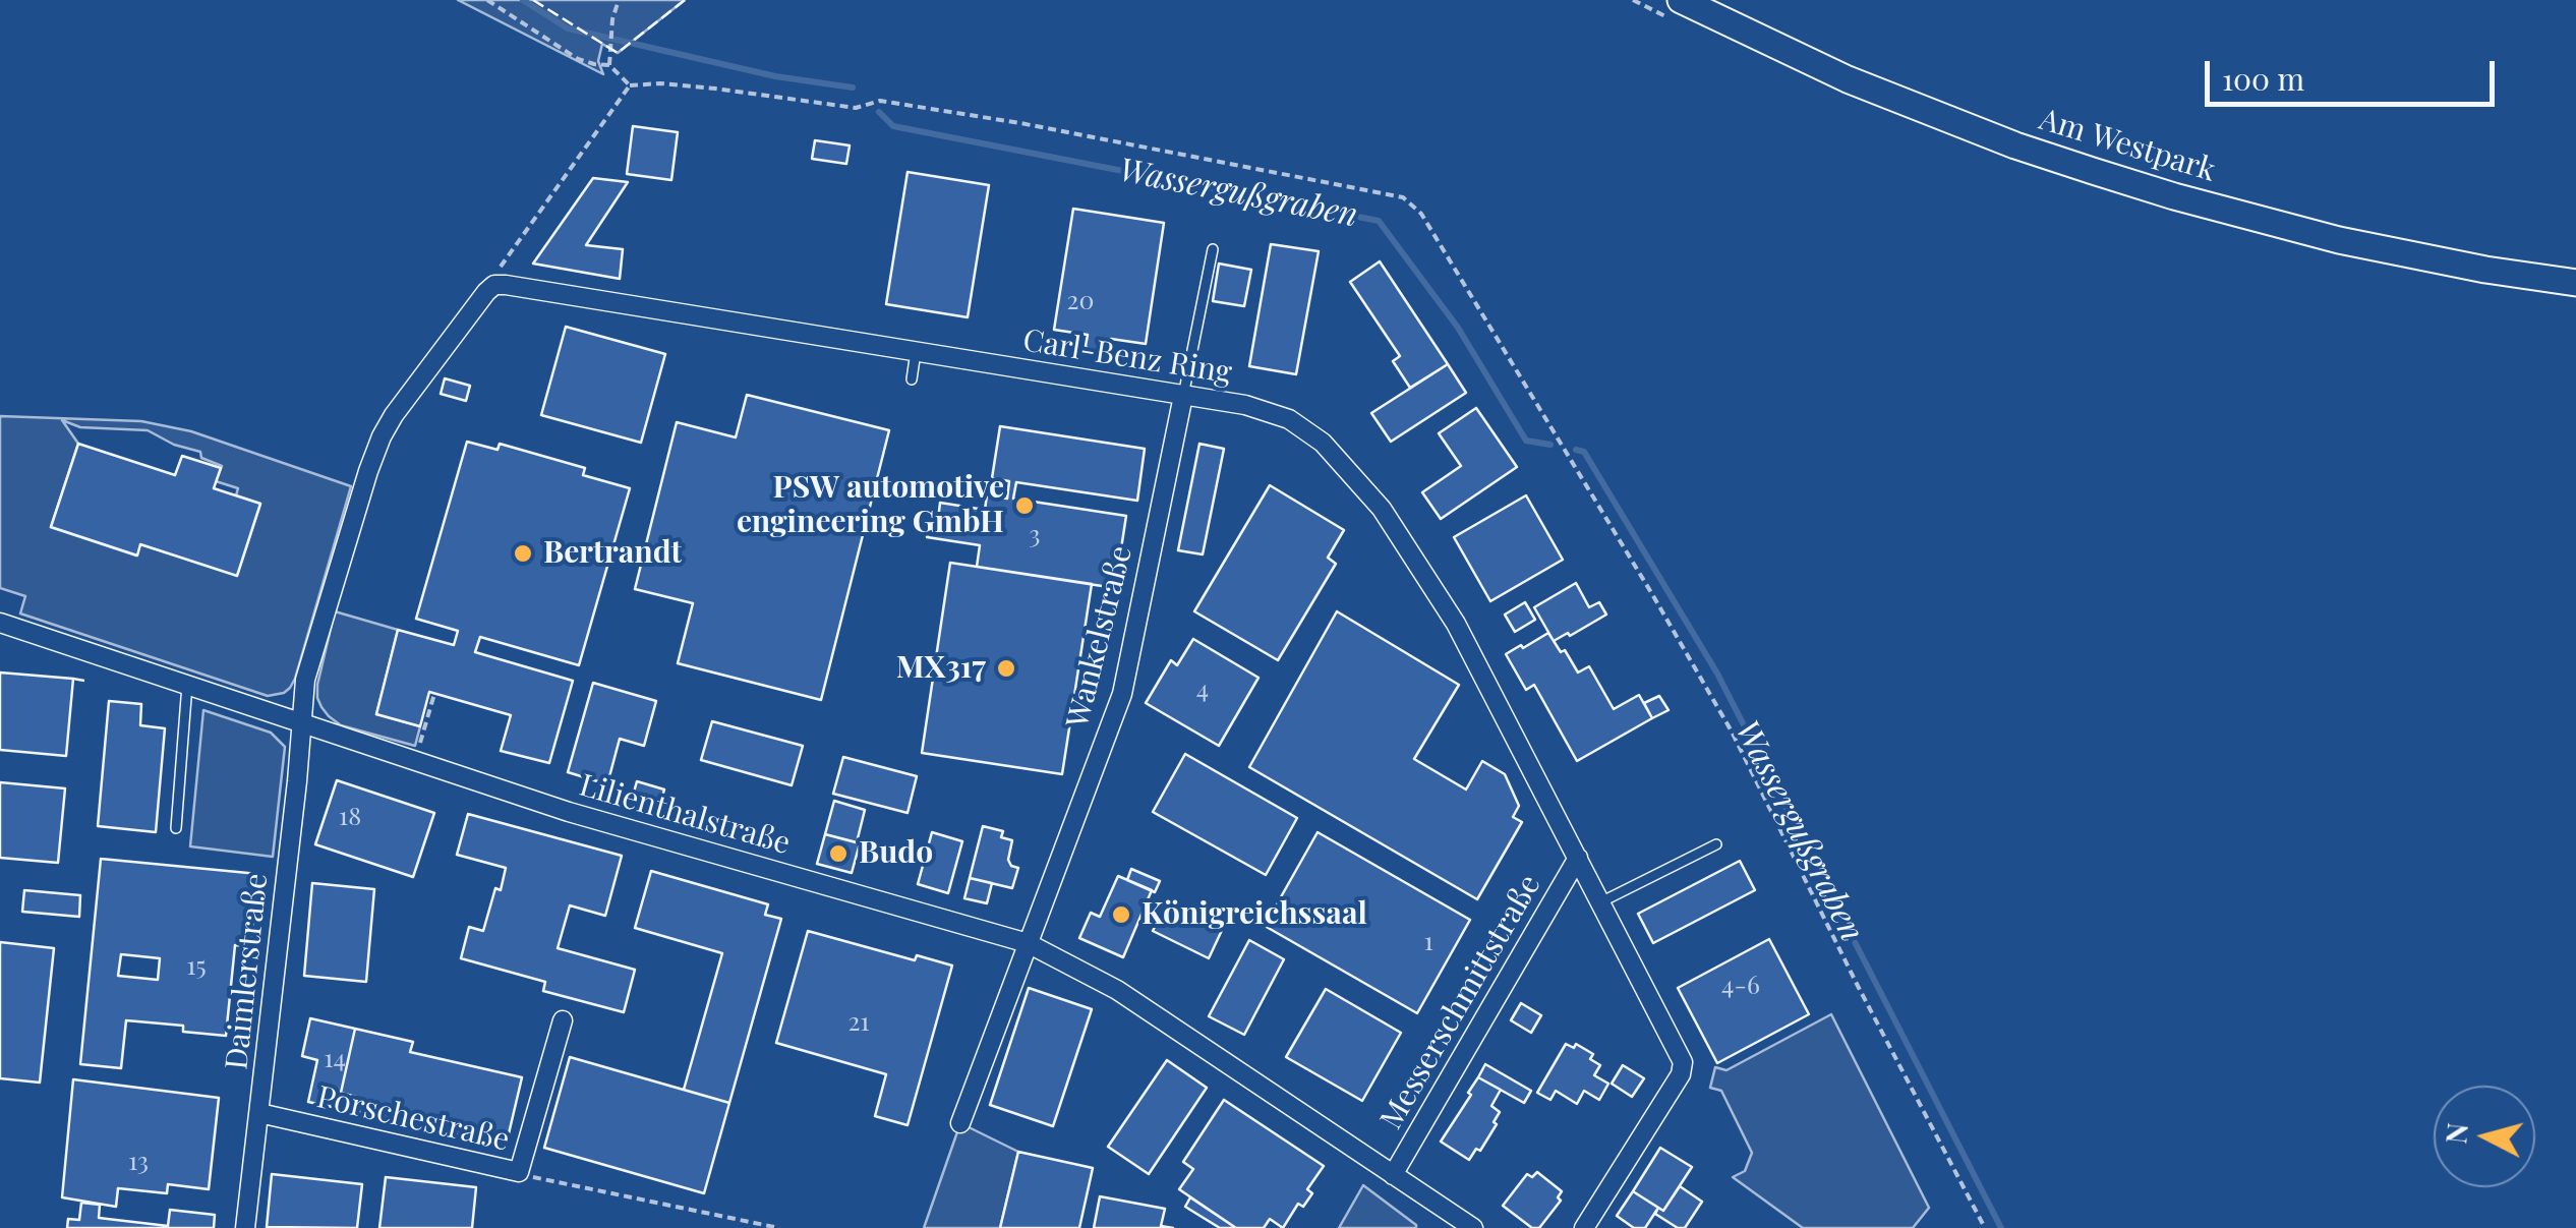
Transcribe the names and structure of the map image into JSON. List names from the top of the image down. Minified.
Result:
{"streets":{"main road":["Am Westpark"],"street":["Carl-Benz Ring","Wankelstraße","Lilienthalstraße","Daimlerstraße","Messerschmittstraße","Porschestraße"]},"crossings":[["Carl-Benz Ring","Wankelstraße"],["Carl-Benz Ring","Messerschmittstraße"],["Wankelstraße","Lilienthalstraße"],["Lilienthalstraße","Daimlerstraße"],["Lilienthalstraße","Messerschmittstraße"],["Daimlerstraße","Porschestraße"]],"water":["Wassergußgraben"],"places":["PSW automotive engineering GmbH","Bertrandt","MX317","Budo","Königreichssaal"],"house_numbers":["20","3","4","18","1","15","4-6","21","14","13"],"scale_bar":"100 m","north":"left"}
